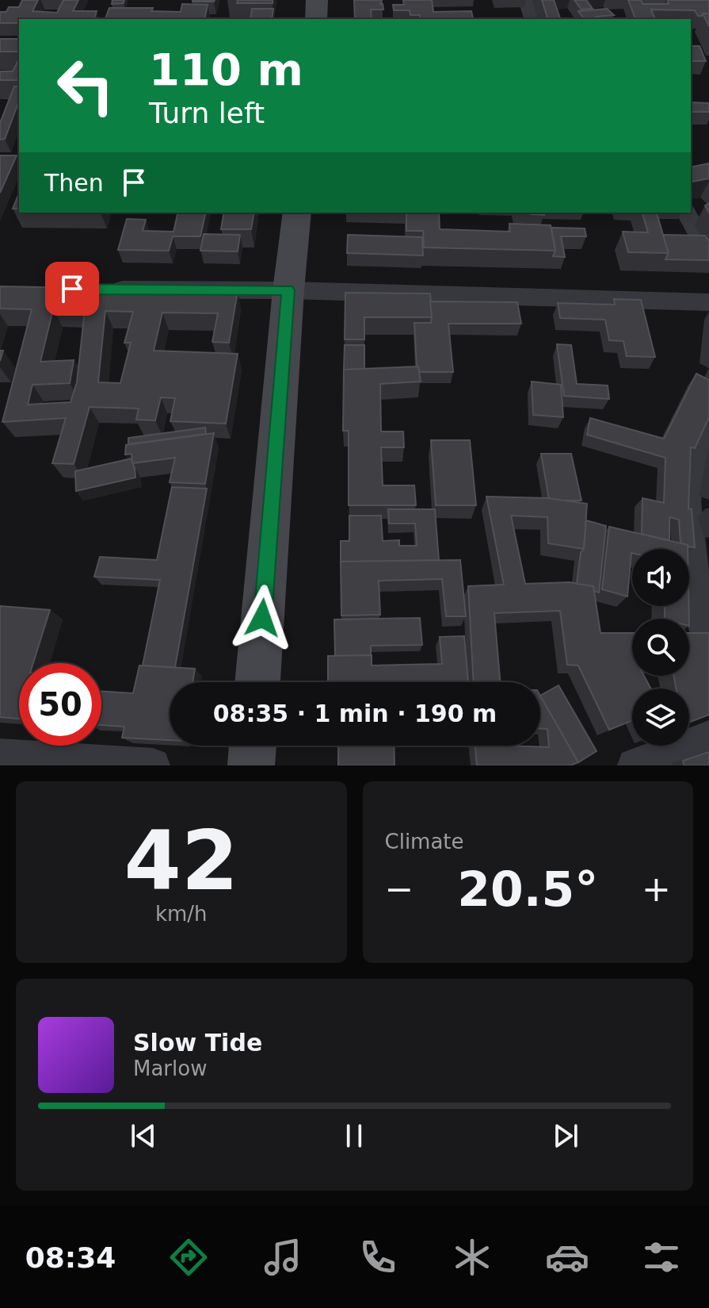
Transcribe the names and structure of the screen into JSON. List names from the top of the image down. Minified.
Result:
{"page":{"turn":["110 m","Turn left"],"then":"Then","limit":"50","trip":"08:35 · 1 min · 190 m","tile":[["42","km/h"],"Climate"],"heat":["−","20.5°","+"],"song":["Slow Tide","Marlow"],"tabs":"08:34"}}
